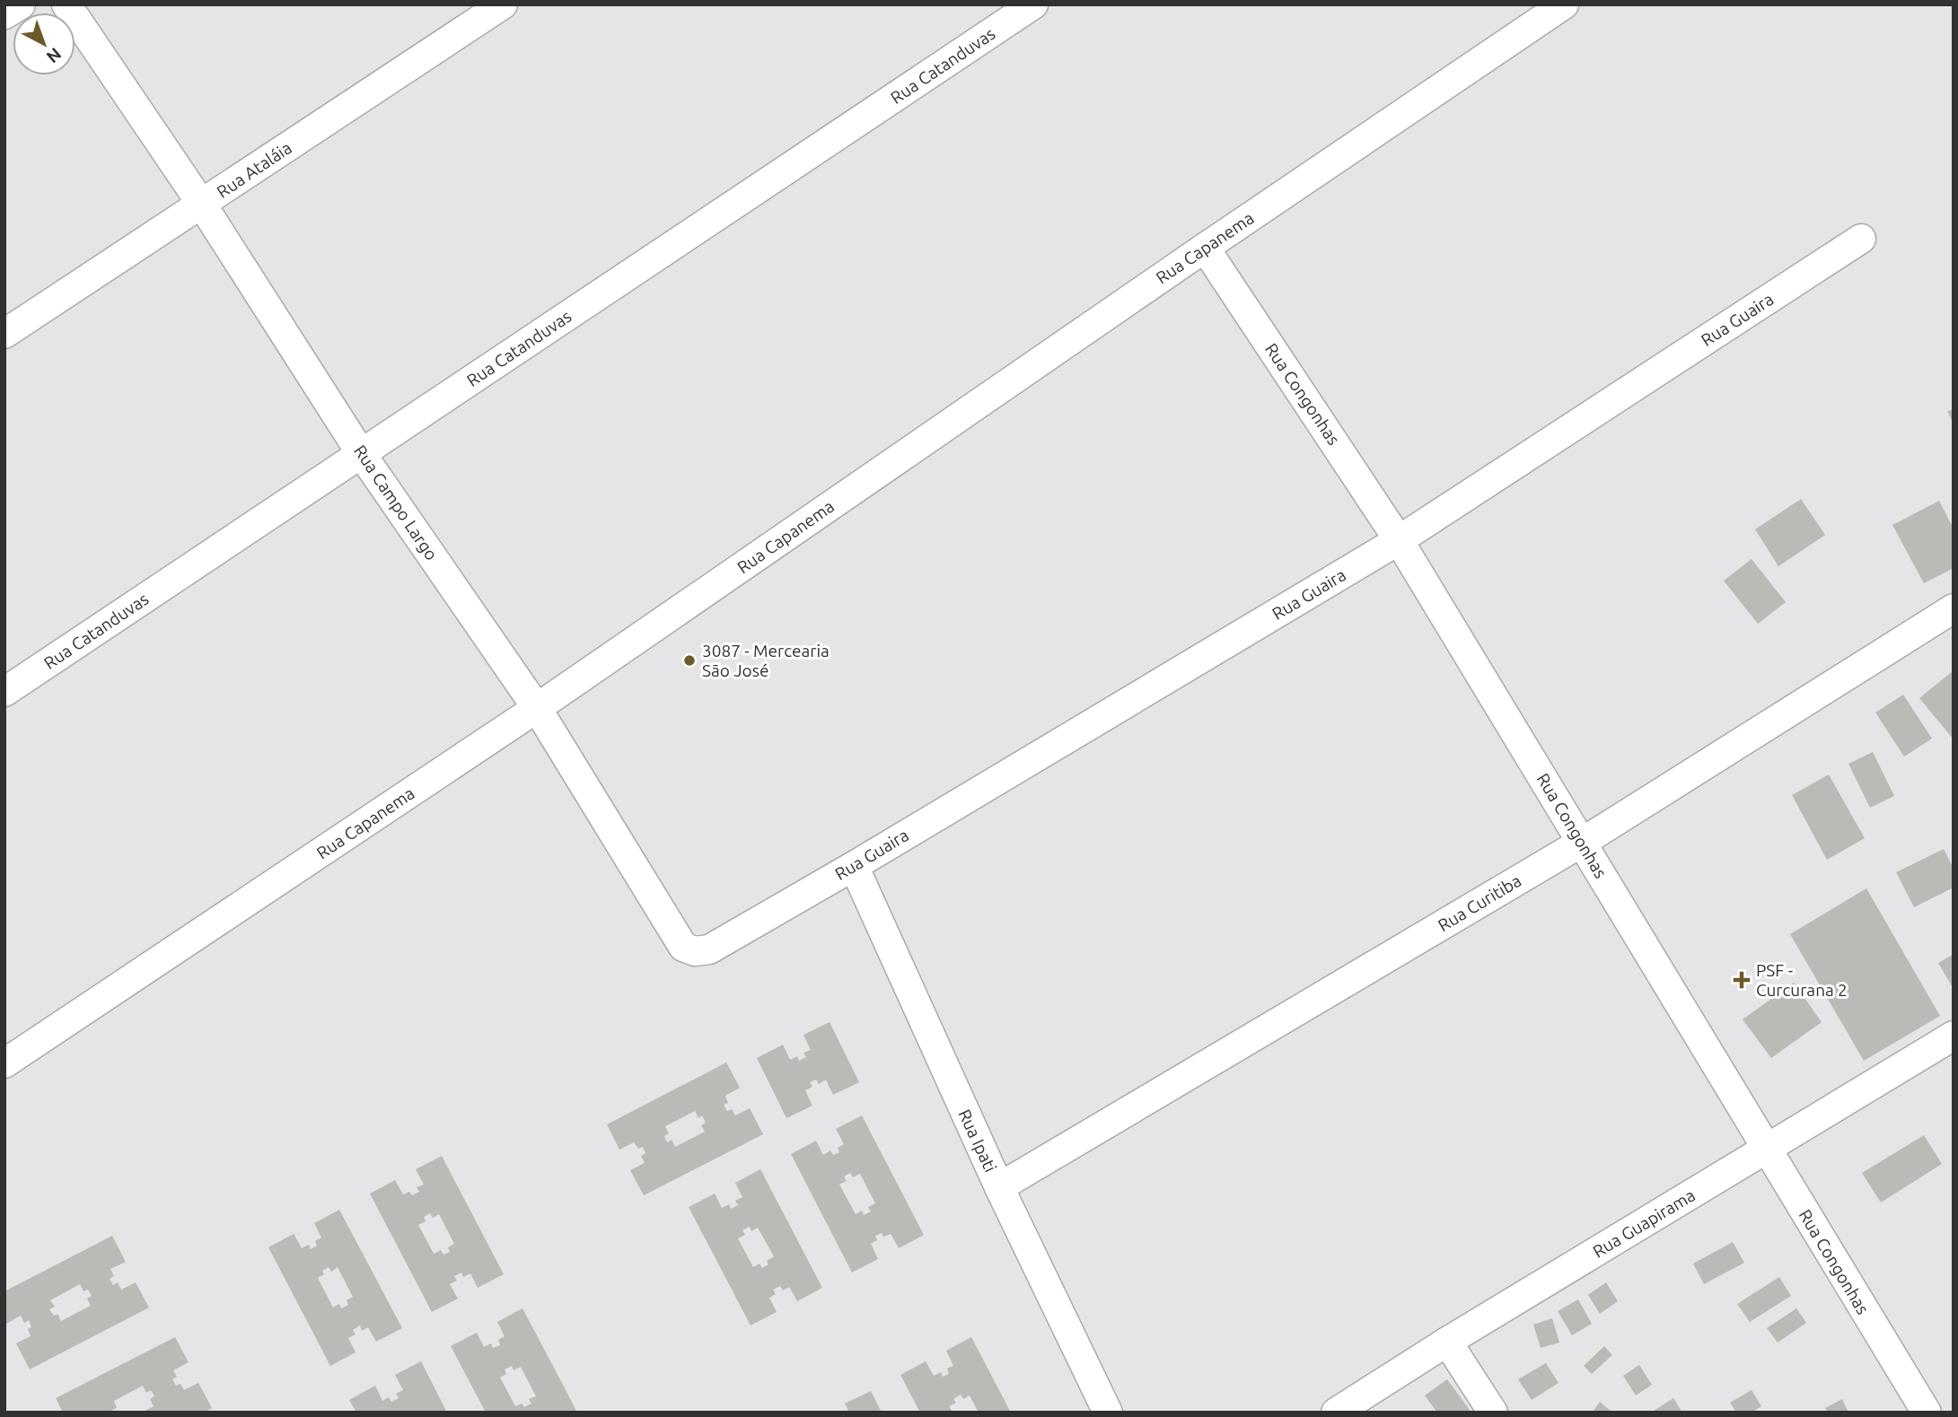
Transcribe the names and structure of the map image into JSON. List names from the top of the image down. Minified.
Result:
{"streets":{"street":["Rua Catanduvas","Rua Ataláia","Rua Capanema","Rua Guaira","Rua Congonhas","Rua Campo Largo","Rua Curitiba","Rua Ipati","Rua Guapirama"]},"crossings":[["Rua Catanduvas","Rua Campo Largo"],["Rua Ataláia","Rua Campo Largo"],["Rua Capanema","Rua Congonhas"],["Rua Capanema","Rua Campo Largo"],["Rua Guaira","Rua Congonhas"],["Rua Guaira","Rua Campo Largo"],["Rua Guaira","Rua Ipati"],["Rua Congonhas","Rua Curitiba"],["Rua Congonhas","Rua Guapirama"],["Rua Curitiba","Rua Ipati"]],"places":{"other":["3087 - Mercearia São José"],"health":["PSF - Curcurana 2"]},"north":"bottom right"}
